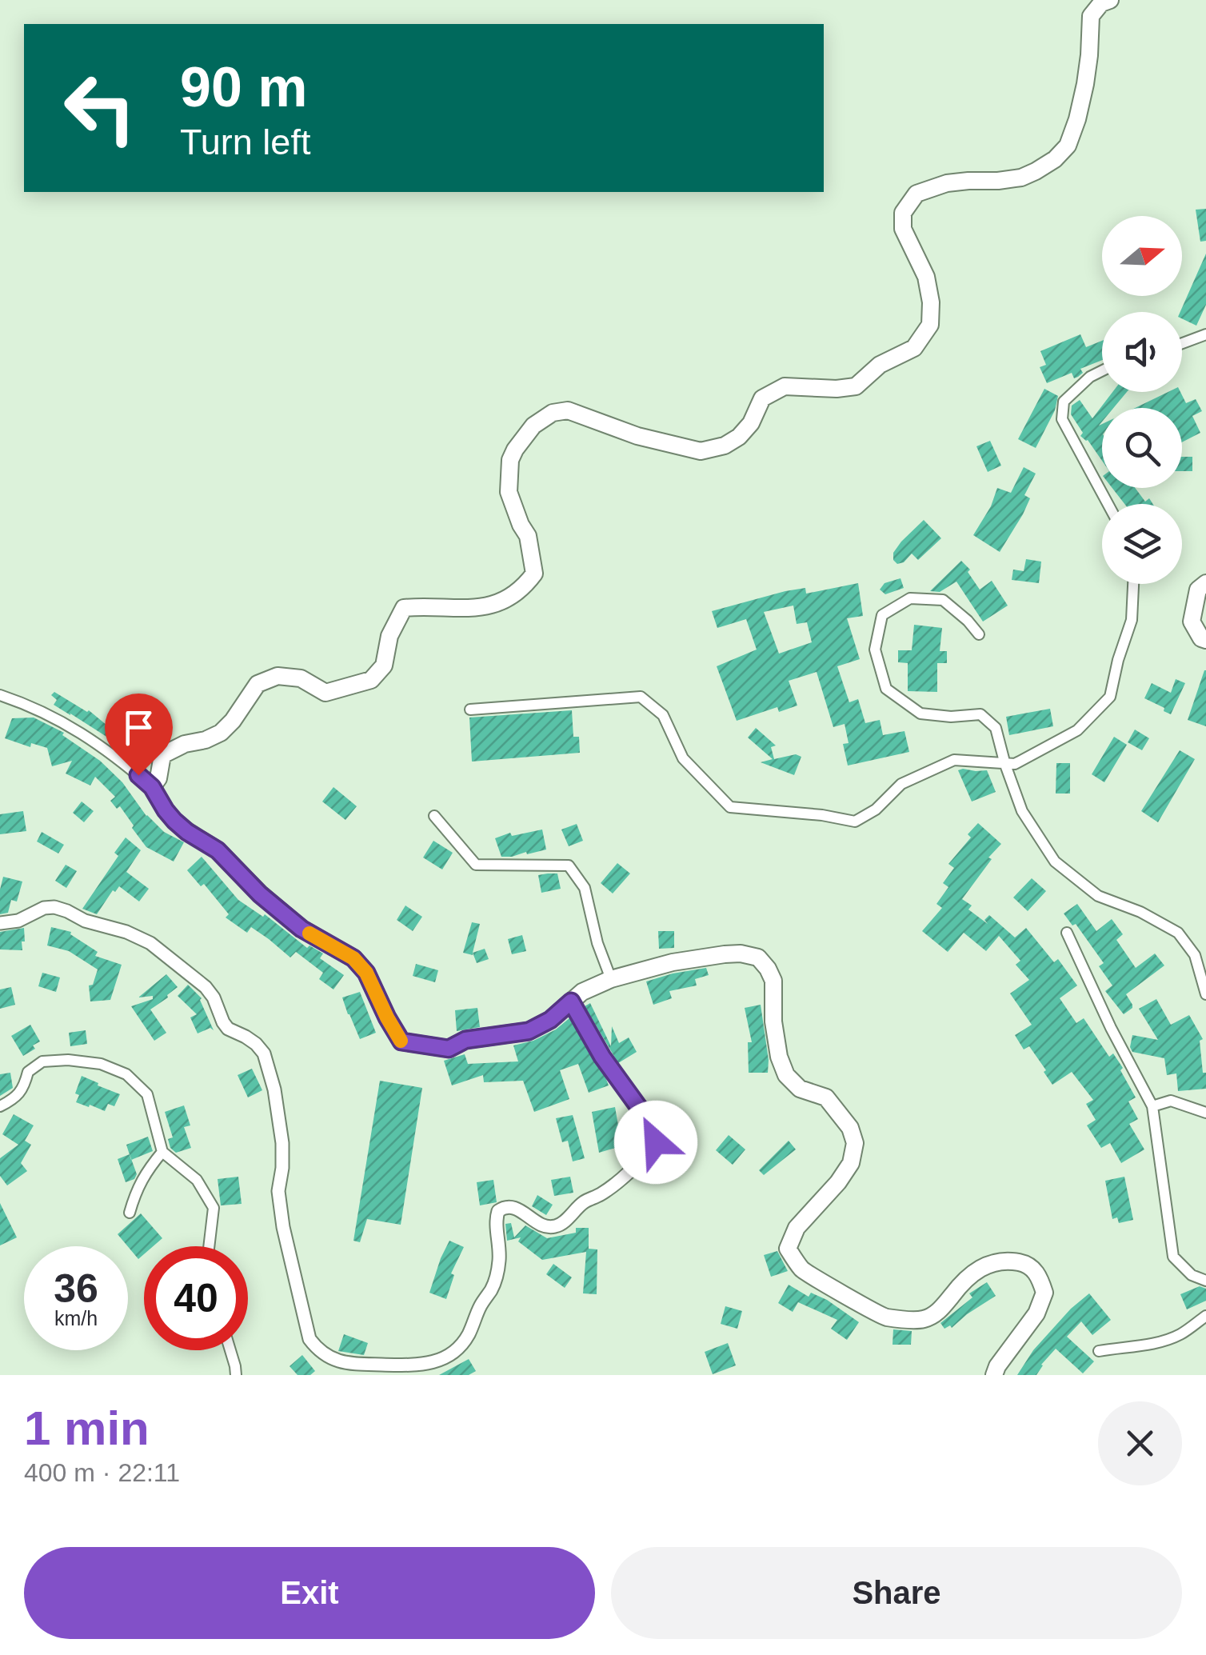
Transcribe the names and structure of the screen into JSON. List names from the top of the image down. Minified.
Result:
{"north":"right","page":{"turn":["90 m","Turn left"],"speed":"36 km/h","limit":"40","heading":["1 min","400 m · 22:11"],"buttons":["Exit","Share"]}}
